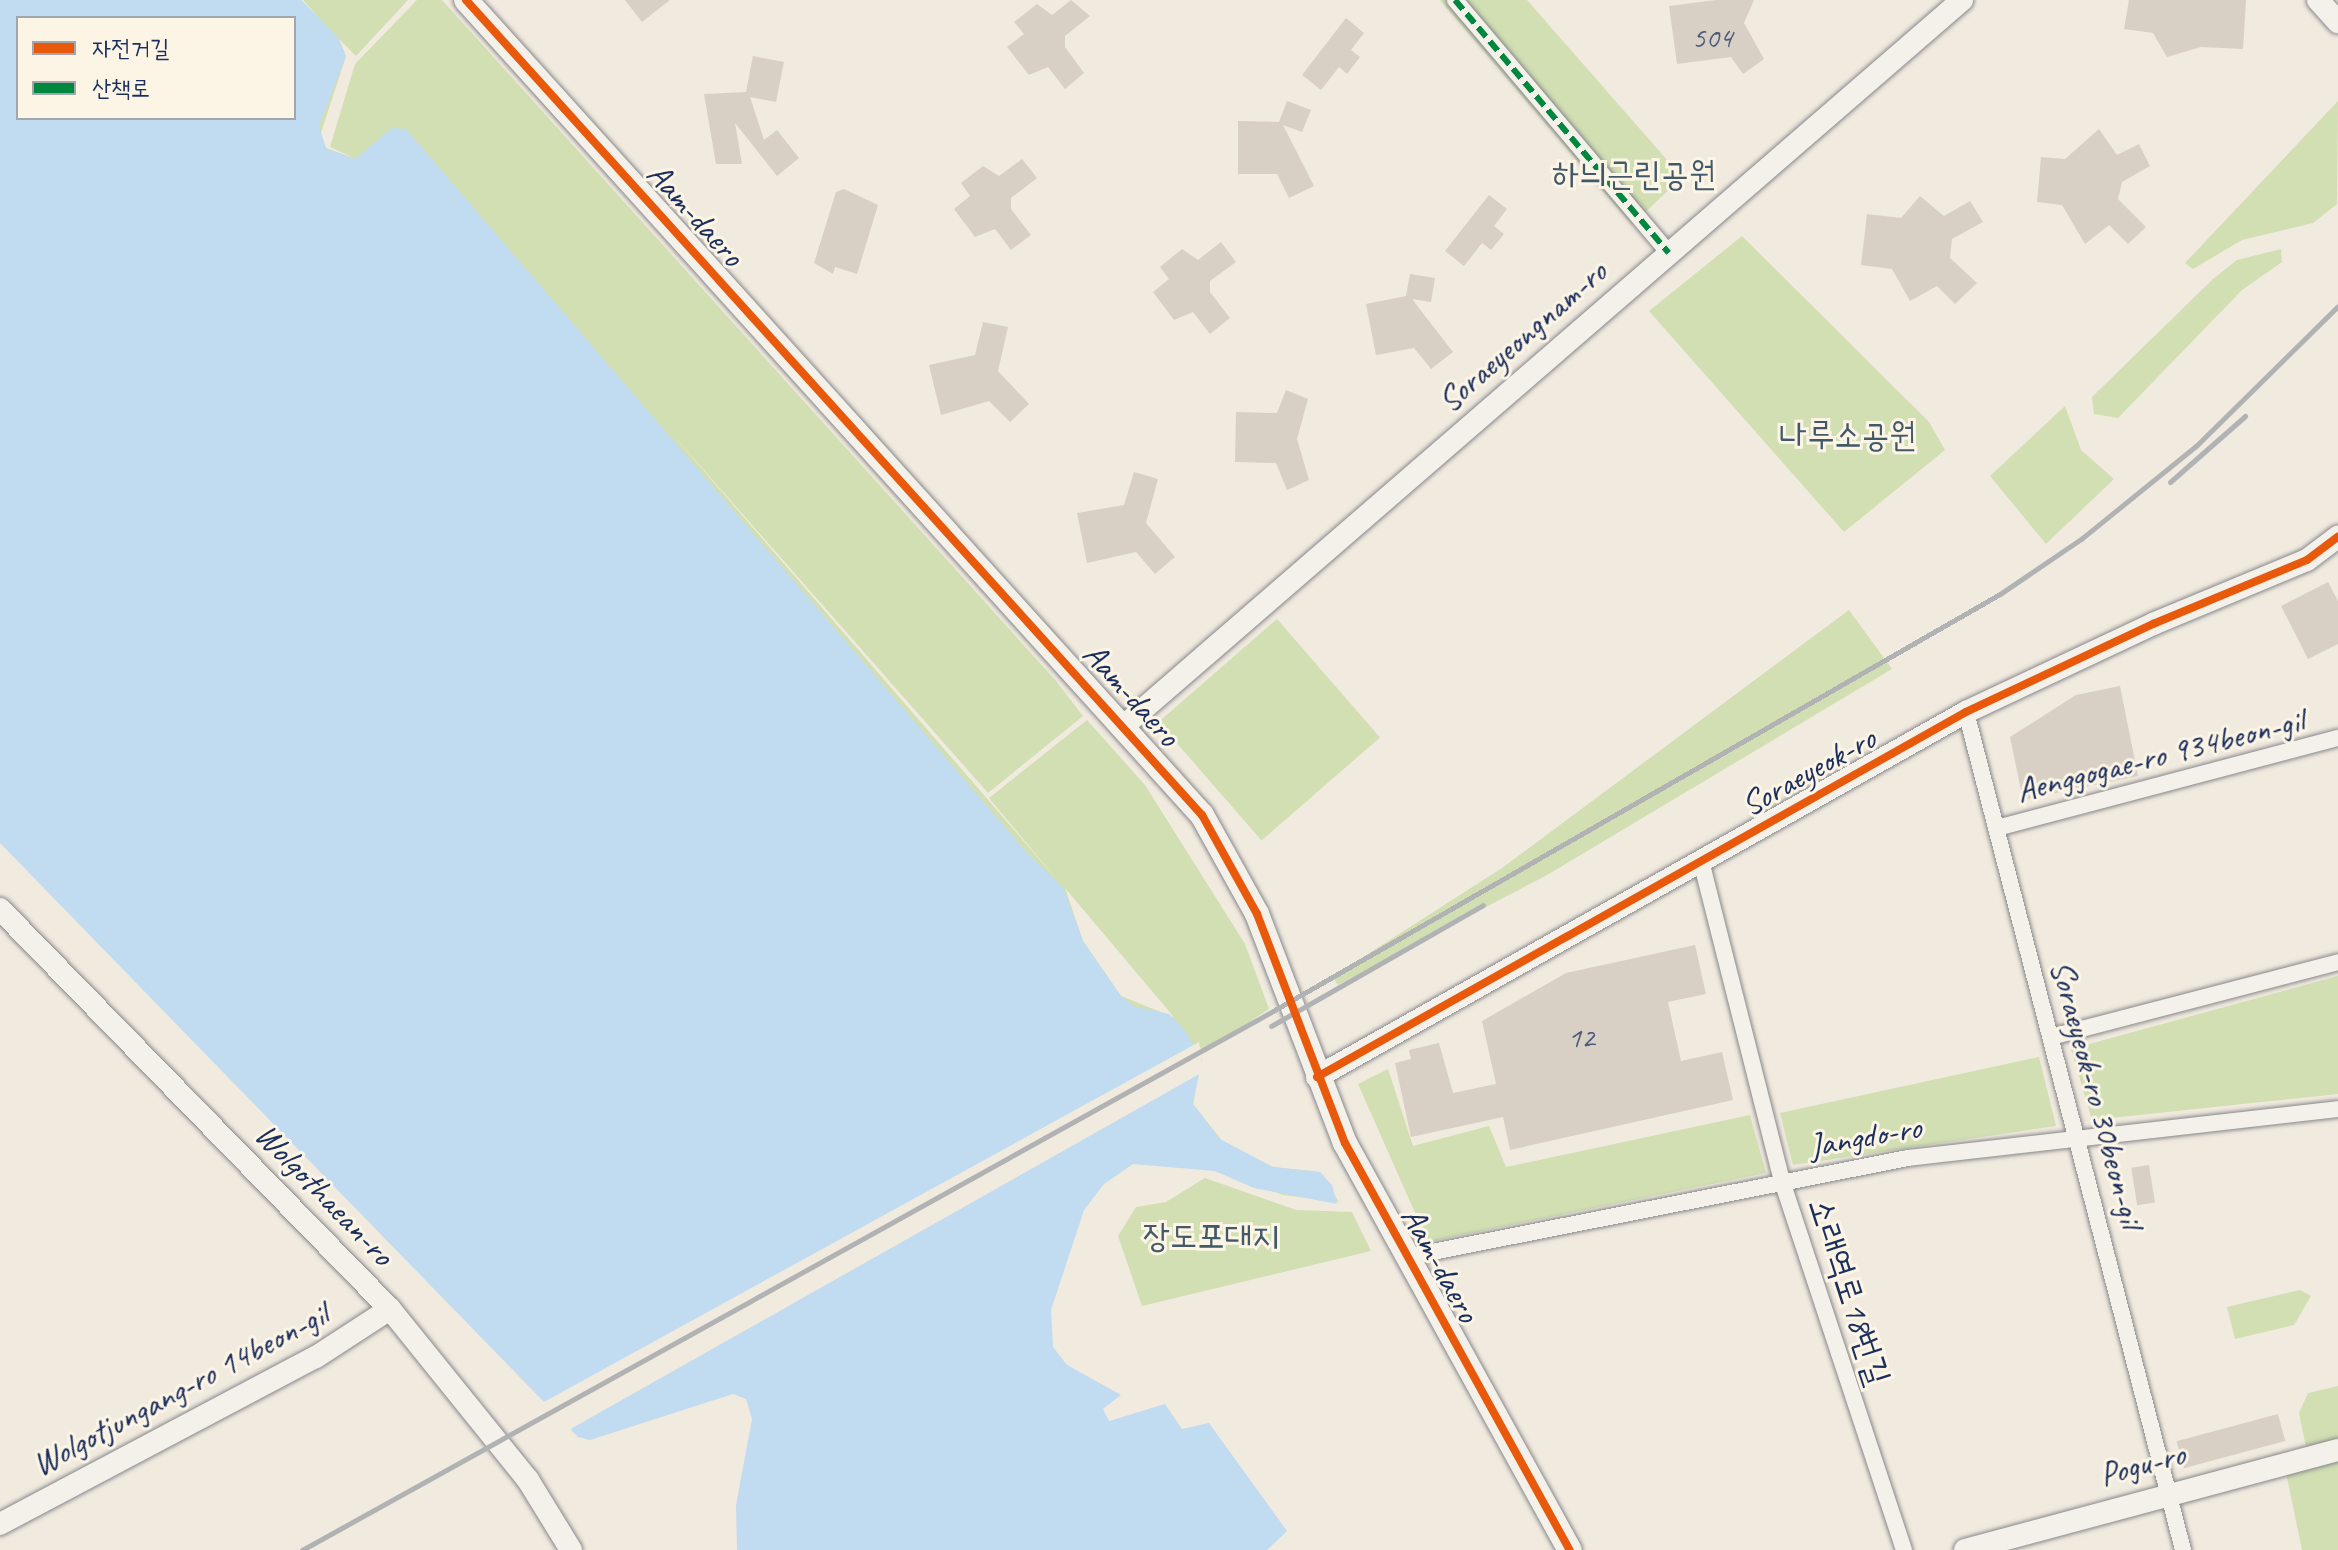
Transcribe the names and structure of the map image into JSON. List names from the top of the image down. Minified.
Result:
{"streets":{"main road":["Aam-daero"],"street":["Soraeyeongnam-ro","Aenggogae-ro 934beon-gil","Soraeyeok-ro","Soraeyeok-ro 30beon-gil","Jangdo-ro","Wolgothaean-ro","소래역로18번길","Wolgotjungang-ro 14beon-gil","Pogu-ro"]},"crossings":[["Aam-daero","Soraeyeongnam-ro"],["Aam-daero","Soraeyeok-ro"],["Aam-daero","Jangdo-ro"],["Aenggogae-ro 934beon-gil","Soraeyeok-ro 30beon-gil"],["Soraeyeok-ro","Soraeyeok-ro 30beon-gil"],["Soraeyeok-ro","소래역로18번길"],["Soraeyeok-ro 30beon-gil","Jangdo-ro"],["Soraeyeok-ro 30beon-gil","Pogu-ro"],["Jangdo-ro","소래역로18번길"],["Wolgothaean-ro","Wolgotjungang-ro 14beon-gil"]],"parks":["하늬근린공원","나루소공원","장도포대지"],"house_numbers":["504","12"],"legend":["자전거길","산책로"]}
